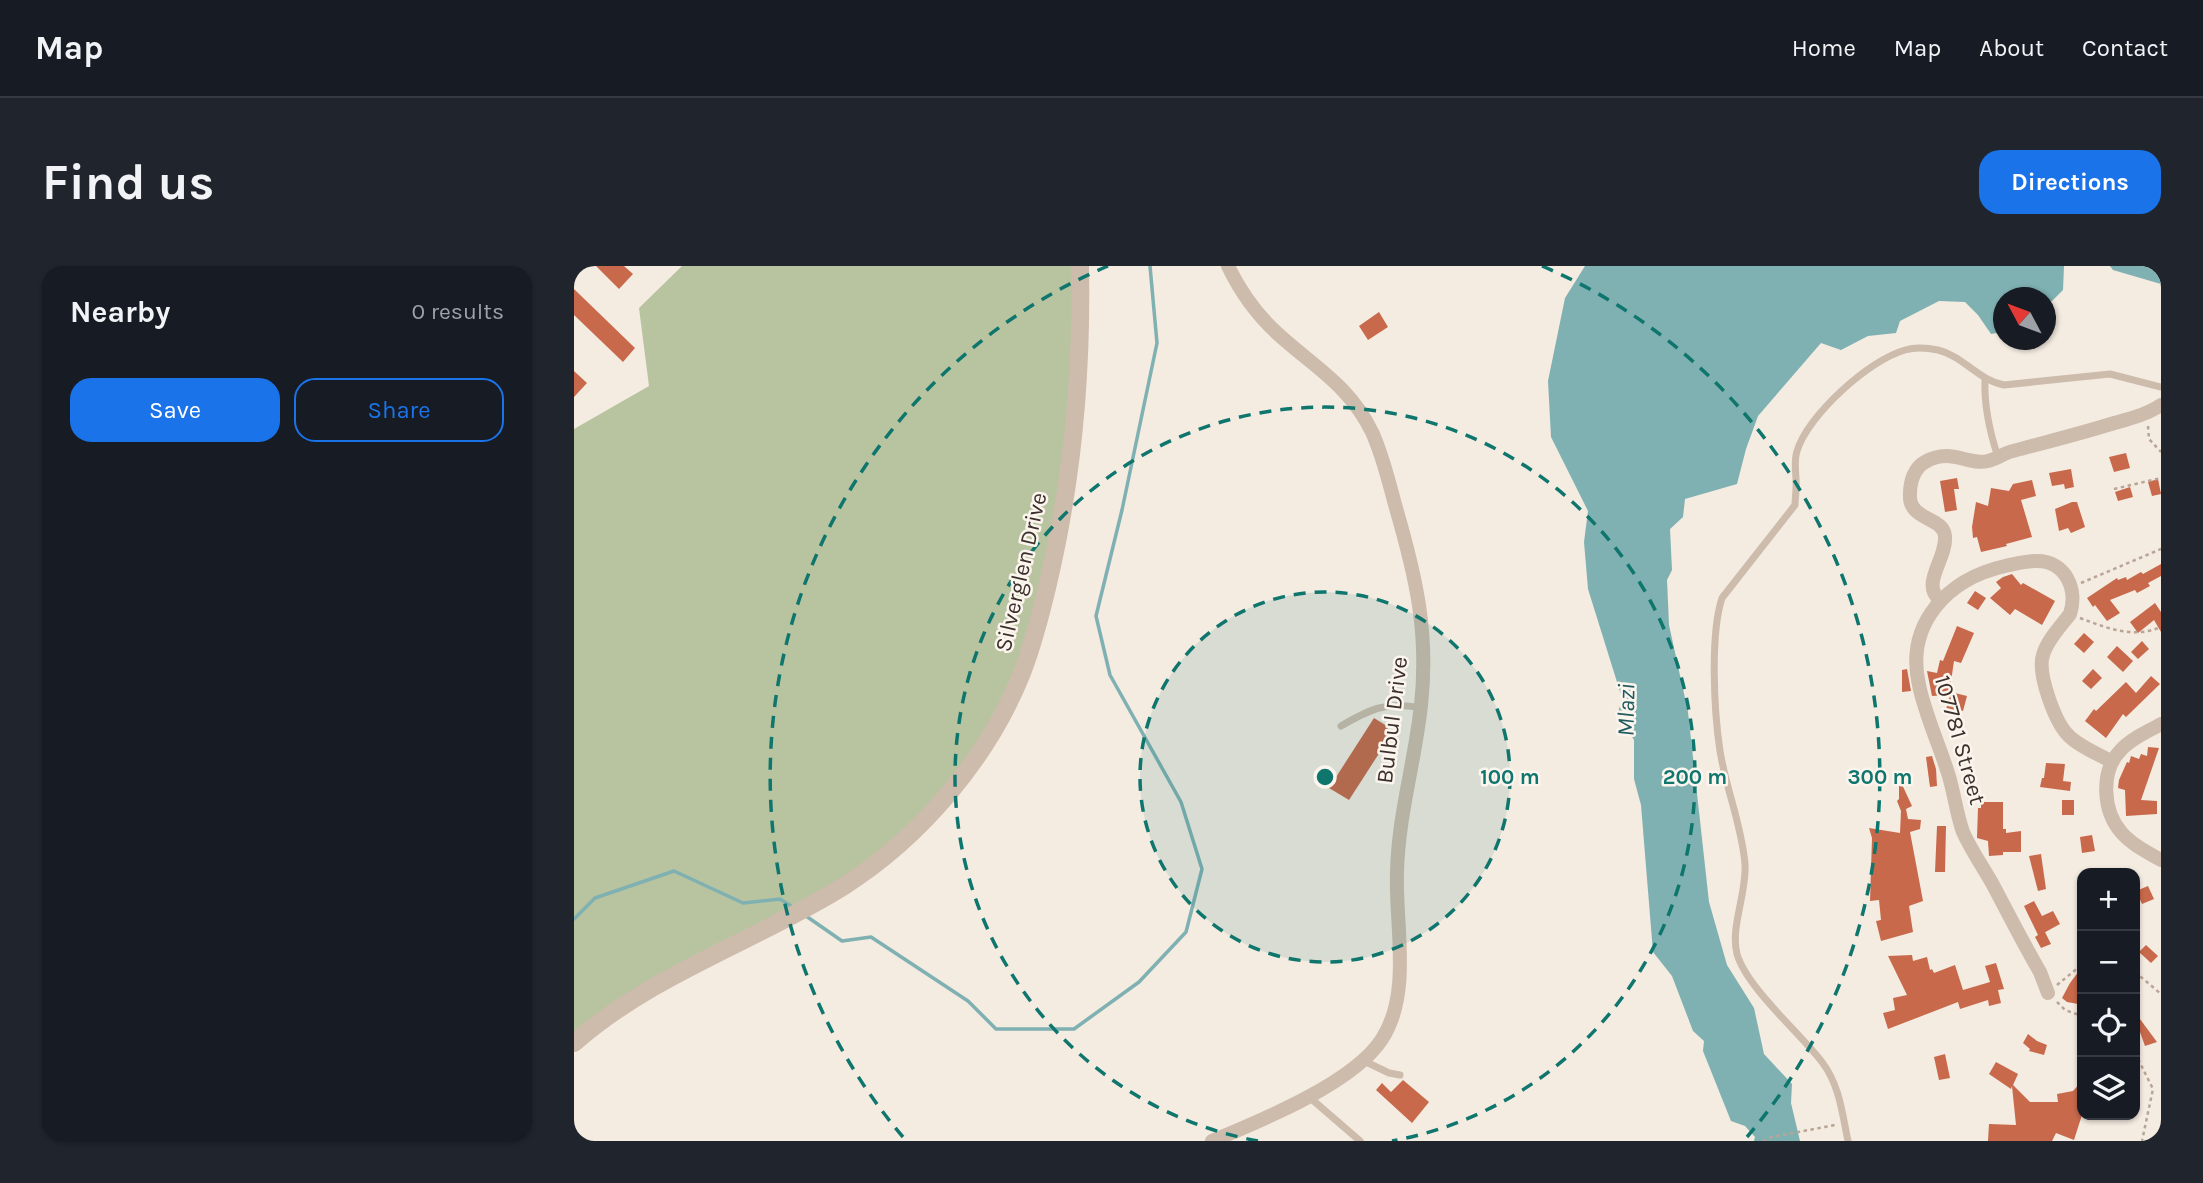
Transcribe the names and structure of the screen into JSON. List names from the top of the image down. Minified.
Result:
{"streets":{"street":["Silverglen Drive","Bulbul Drive","107781 Street"]},"water":["Mlazi"],"north":"top left","page":{"header":"Map","nav":["Home","Map","About","Contact"],"buttons":["Directions",["Save","Share"]],"title":"Find us","heading":["Nearby","0 results"],"map_buttons":["+","−"]},"rings":["100 m","200 m","300 m"]}
